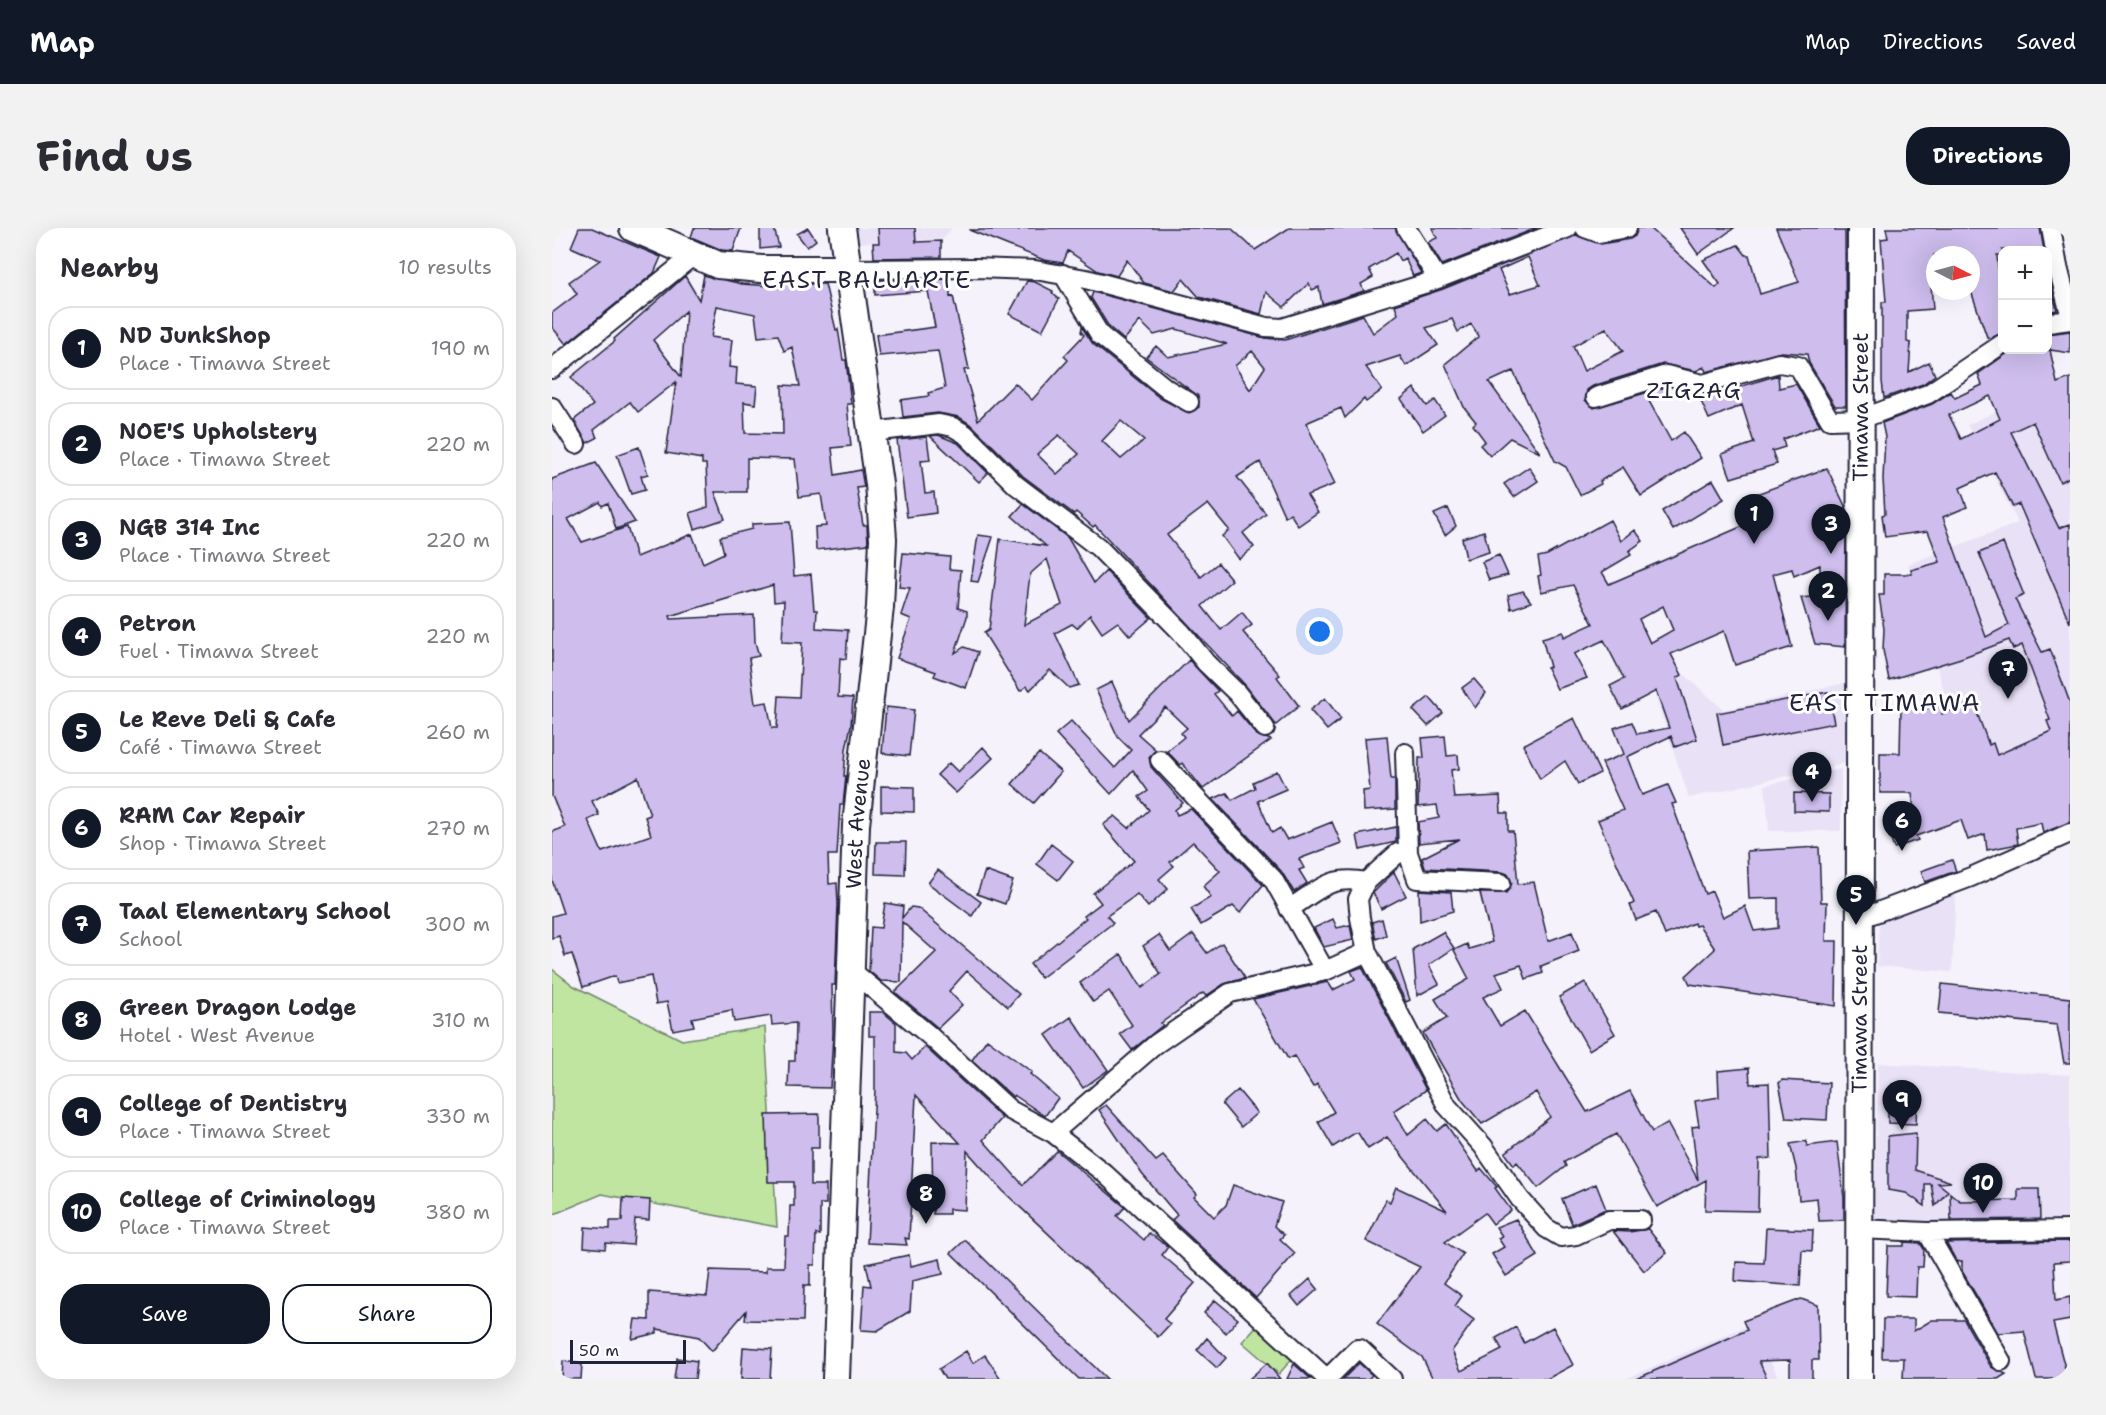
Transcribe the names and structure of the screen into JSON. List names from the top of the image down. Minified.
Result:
{"streets":{"street":["Timawa Street","West Avenue"]},"districts":["EAST BALUARTE","ZIGZAG","EAST TIMAWA"],"scale_bar":"50 m","north":"right","page":{"header":"Map","nav":["Map","Directions","Saved"],"buttons":["Directions",["Save","Share"]],"title":"Find us","heading":["Nearby","10 results"],"map_buttons":["+","−"],"list":[{"mark":"1","name":"ND JunkShop","note":"Place · Timawa Street","value":"190 m"},{"mark":"2","name":"NOE'S Upholstery","note":"Place · Timawa Street","value":"220 m"},{"mark":"3","name":"NGB 314 Inc","note":"Place · Timawa Street","value":"220 m"},{"mark":"4","name":"Petron","note":"Fuel · Timawa Street","value":"220 m"},{"mark":"5","name":"Le Reve Deli & Cafe","note":"Café · Timawa Street","value":"260 m"},{"mark":"6","name":"RAM Car Repair","note":"Shop · Timawa Street","value":"270 m"},{"mark":"7","name":"Taal Elementary School","note":"School","value":"300 m"},{"mark":"8","name":"Green Dragon Lodge","note":"Hotel · West Avenue","value":"310 m"},{"mark":"9","name":"College of Dentistry","note":"Place · Timawa Street","value":"330 m"},{"mark":"10","name":"College of Criminology","note":"Place · Timawa Street","value":"380 m"}],"pins":["1","3","2","7","4","6","5","9","10","8"],"scale":"50 m"}}
